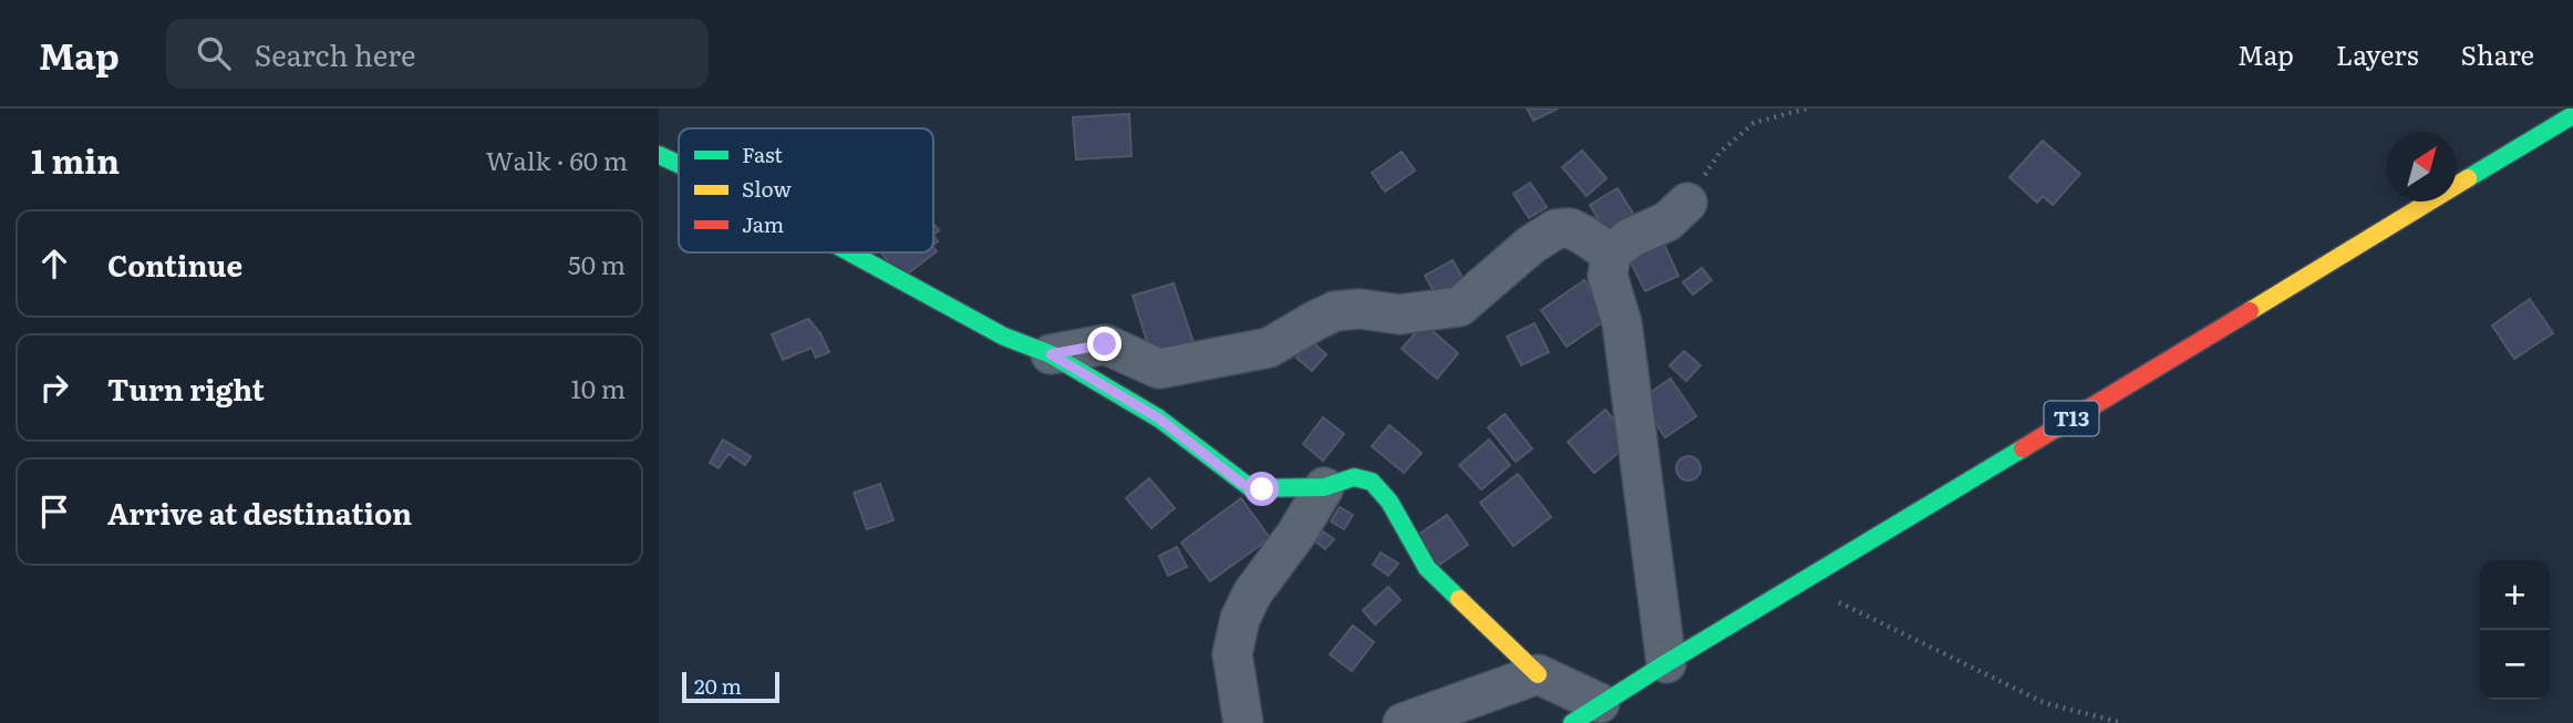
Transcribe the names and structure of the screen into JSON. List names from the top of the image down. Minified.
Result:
{"streets":{"main road":["T13"]},"legend":["Fast","Slow","Jam"],"scale_bar":"20 m","north":"top right","page":{"header":"Map","search":"Search here","nav":["Map","Layers","Share"],"heading":["1 min","Walk · 60 m"],"list":[["Continue","50 m"],["Turn right","10 m"],"Arrive at destination"],"map_buttons":["+","−"],"scale":"20 m"}}
